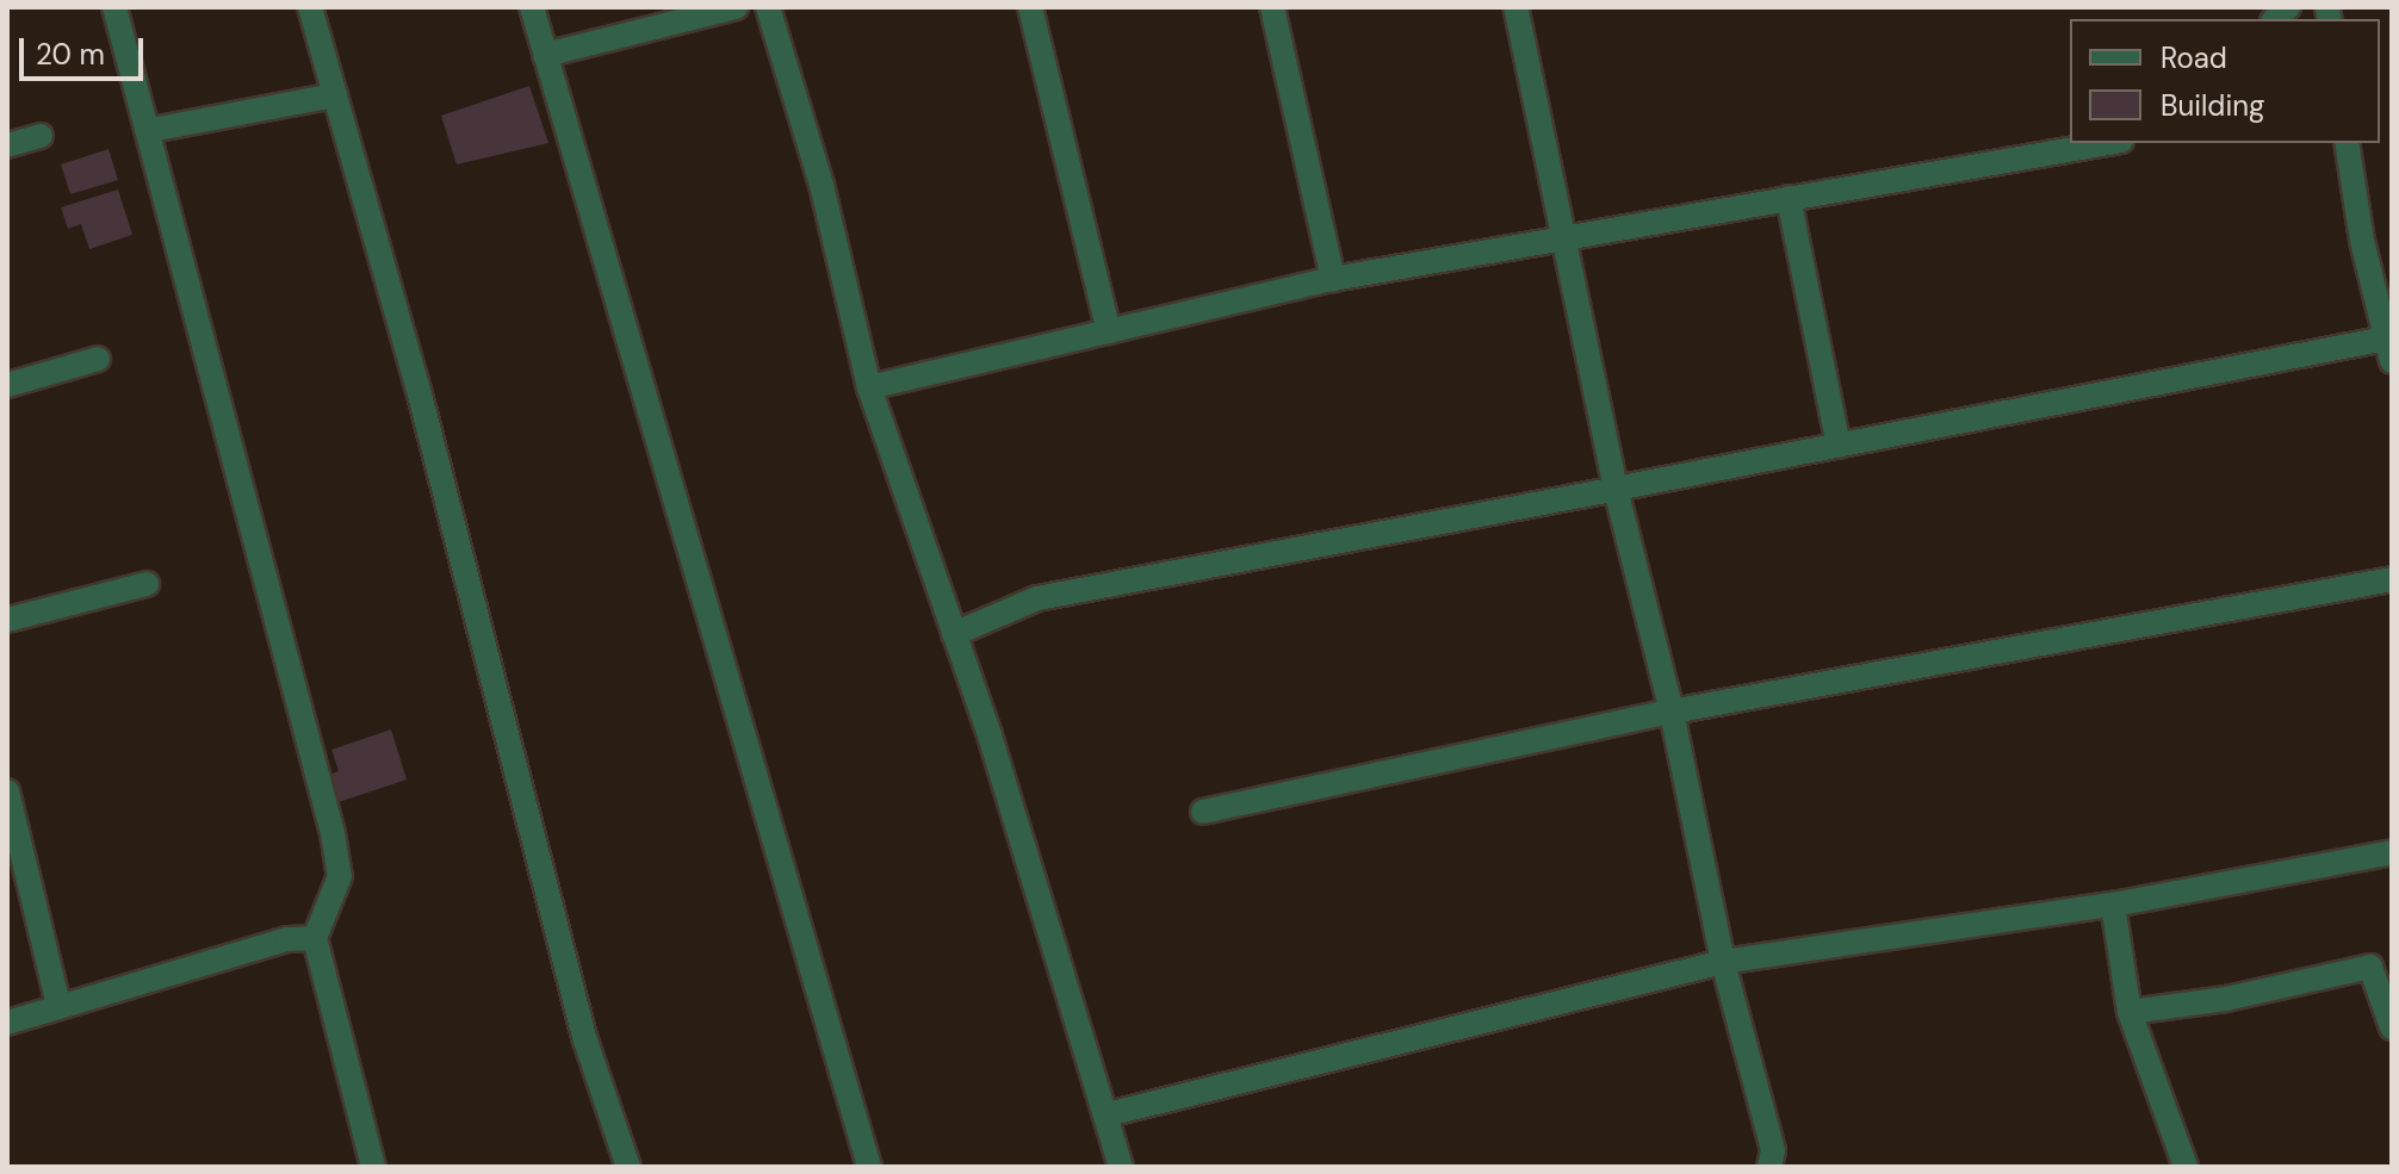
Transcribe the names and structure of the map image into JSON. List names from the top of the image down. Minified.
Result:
{"legend":["Road","Building"],"scale_bar":"20 m"}
